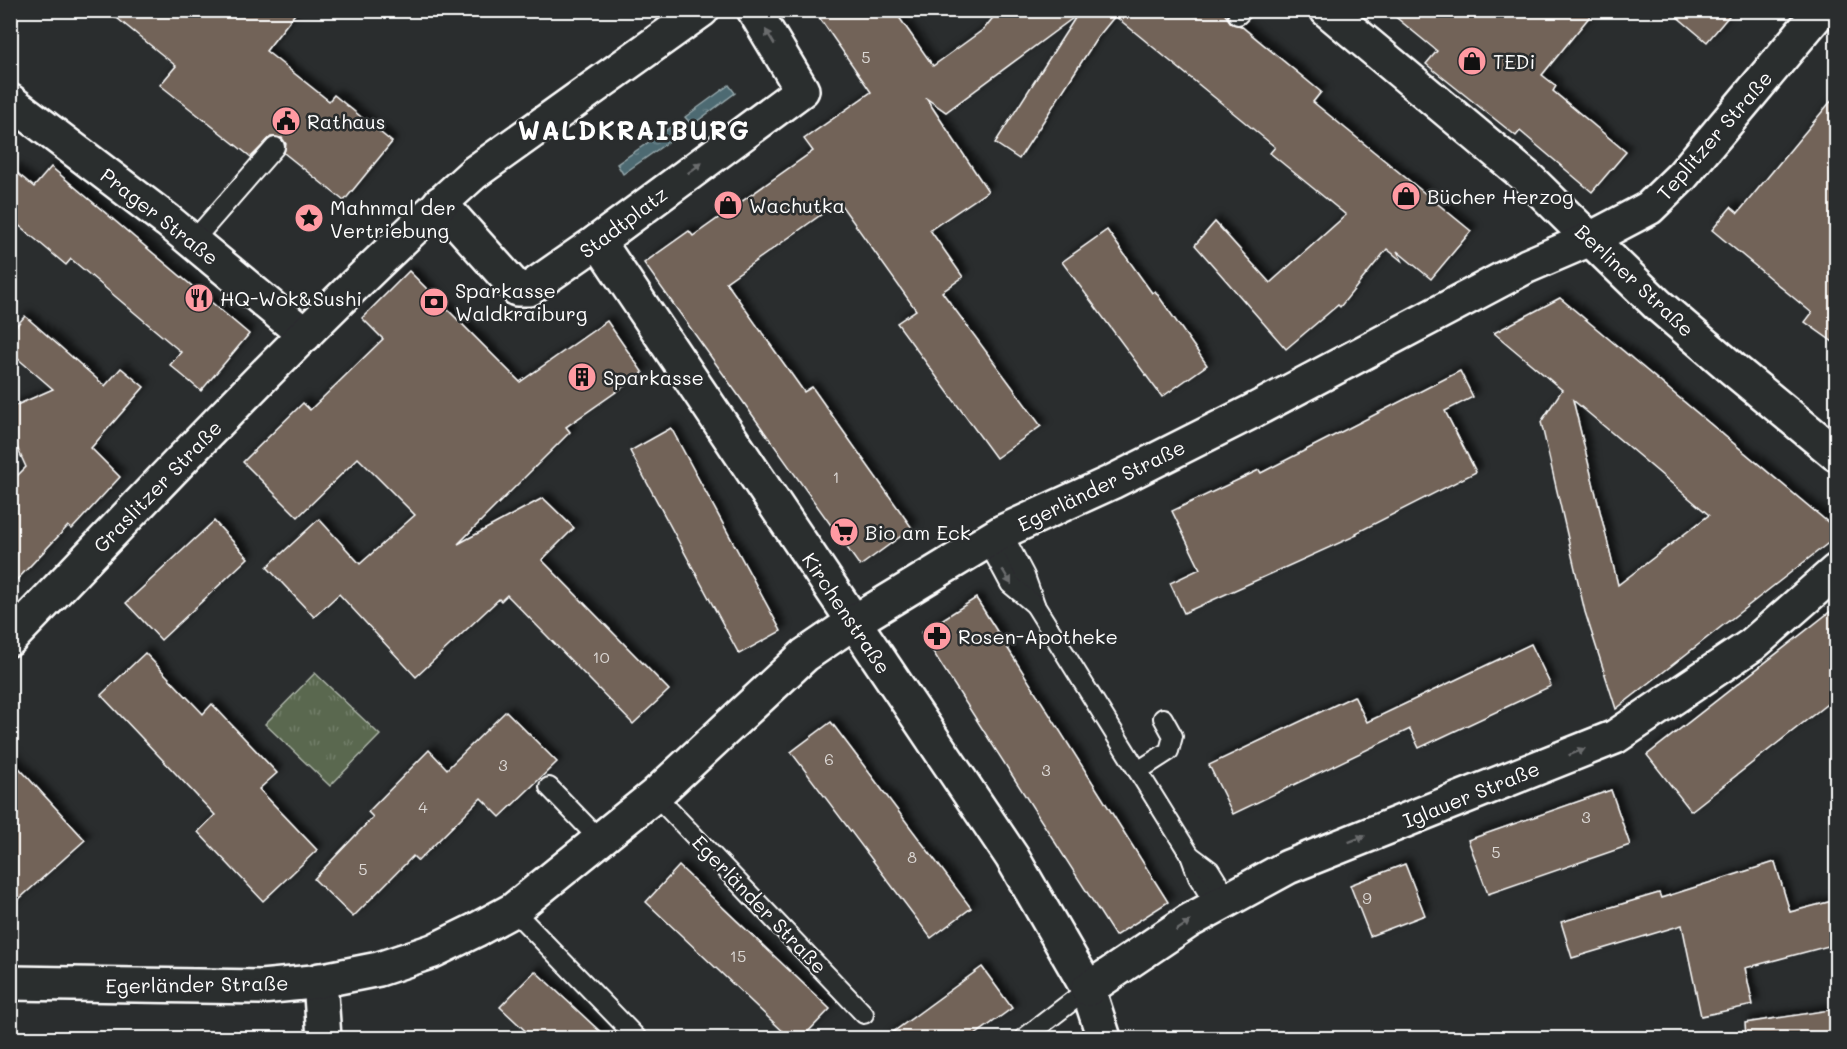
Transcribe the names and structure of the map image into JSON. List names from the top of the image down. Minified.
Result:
{"streets":{"street":["Teplitzer Straße","Prager Straße","Stadtplatz","Berliner Straße","Egerländer Straße","Graslitzer Straße","Kirchenstraße","Iglauer Straße"]},"crossings":[["Teplitzer Straße","Berliner Straße"],["Teplitzer Straße","Egerländer Straße"],["Prager Straße","Graslitzer Straße"],["Stadtplatz","Graslitzer Straße"],["Stadtplatz","Kirchenstraße"],["Berliner Straße","Egerländer Straße"],["Egerländer Straße","Kirchenstraße"],["Kirchenstraße","Iglauer Straße"]],"one_way":["Stadtplatz","Iglauer Straße"],"districts":["WALDKRAIBURG"],"places":{"shop":["TEDi","Bücher Herzog","Wachutka"],"public building":["Rathaus"],"place":["Mahnmal der Vertriebung"],"restaurant":["HQ-Wok&Sushi"],"bank":["Sparkasse Waldkraiburg"],"building":["Sparkasse"],"supermarket":["Bio am Eck"],"pharmacy":["Rosen-Apotheke"]},"house_numbers":["5","1","10","6","3","3","4","3","5","8","5","9","15"]}
